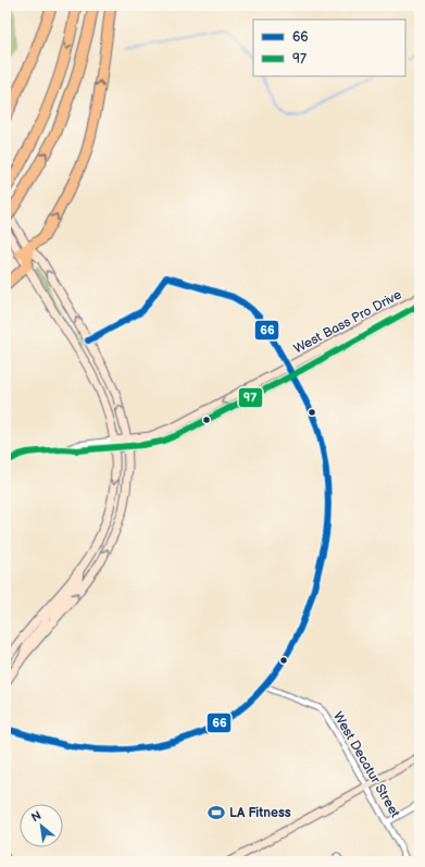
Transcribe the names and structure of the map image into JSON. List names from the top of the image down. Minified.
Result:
{"streets":{"main road":["West Bass Pro Drive"],"street":["West Decatur Street"]},"places":{"sports":["LA Fitness"]},"lines":["transit line 66","transit line 97"],"legend":["66","97"],"north":"top left"}
